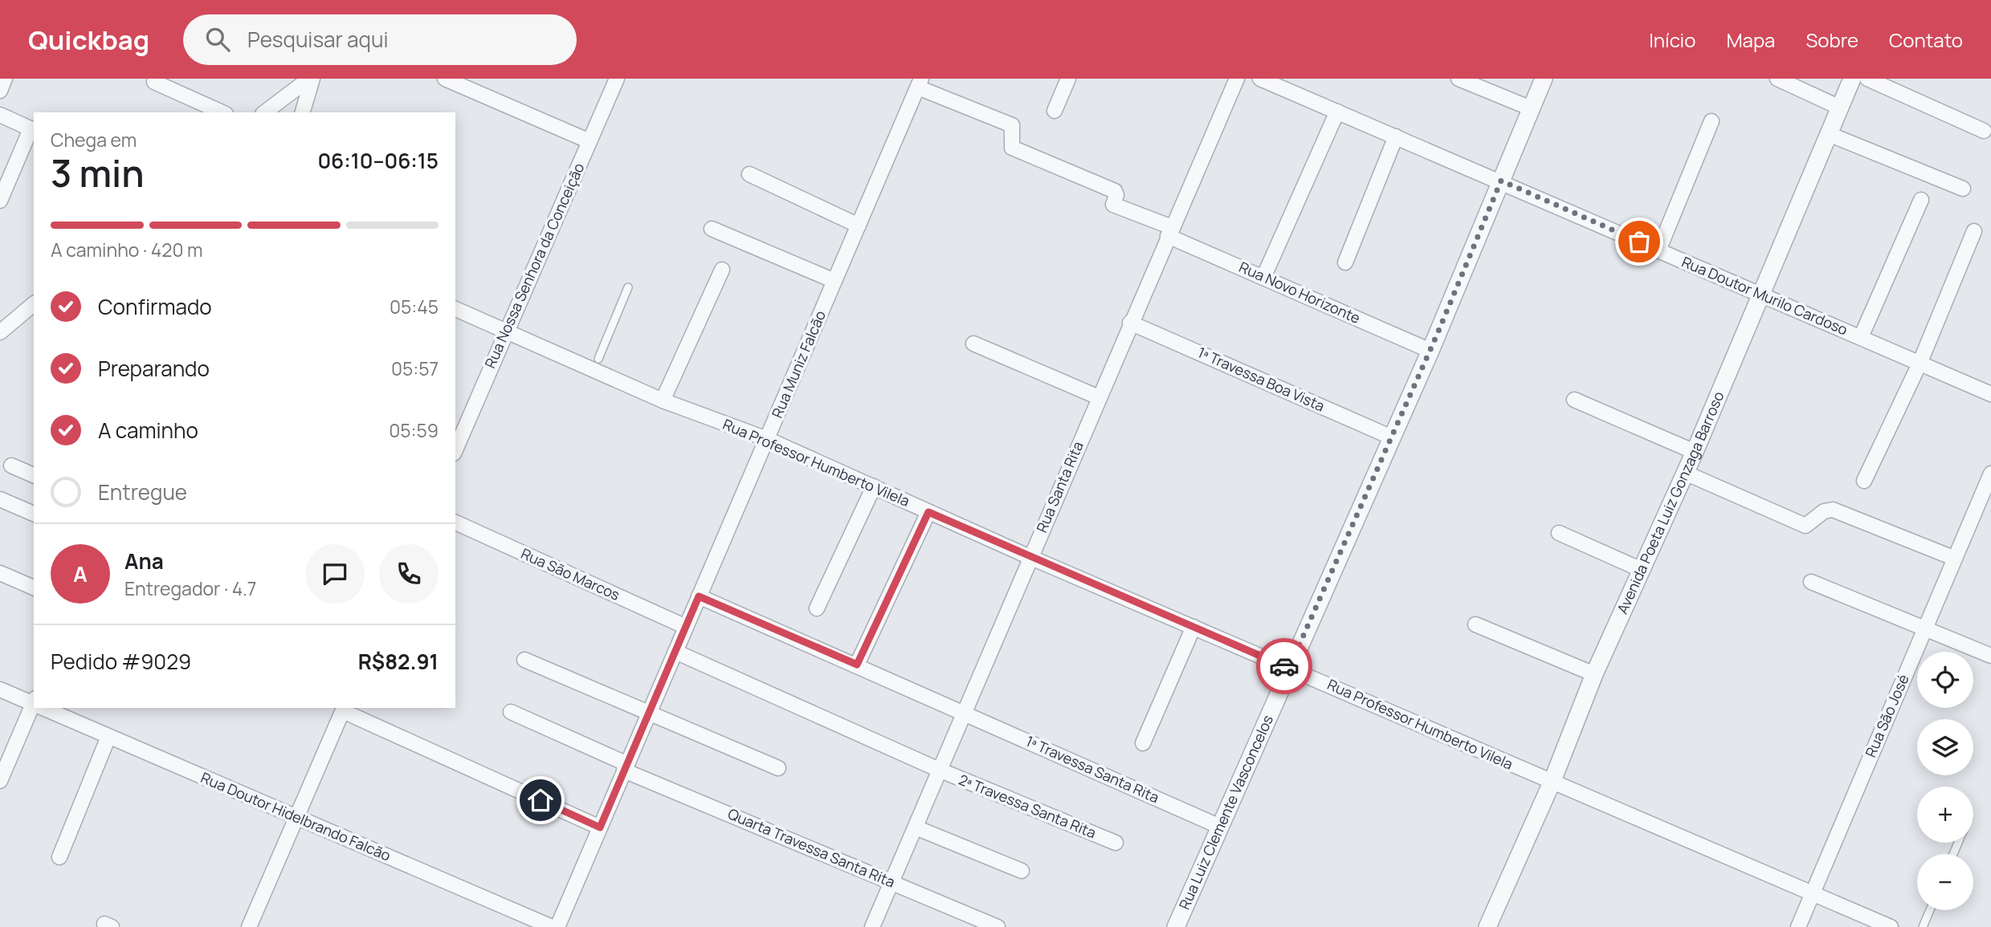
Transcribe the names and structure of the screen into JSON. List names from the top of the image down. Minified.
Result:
{"streets":{"street":["Rua Nossa Senhora da Conceição","Rua Novo Horizonte","Rua Doutor Murilo Cardoso","Rua Muniz Falcão","1ª Travessa Boa Vista","Rua Professor Humberto Vilela","Rua Santa Rita","Avenida Poeta Luiz Gonzaga Barroso","Rua São Marcos","Rua São José","1ª Travessa Santa Rita","2ª Travessa Santa Rita","Rua Luiz Clemente Vasconcelos","Rua Doutor Hidelbrando Falcão","Quarta Travessa Santa Rita"]},"crossings":[["Rua Nossa Senhora da Conceição","Rua Professor Humberto Vilela"],["Rua Novo Horizonte","Rua Muniz Falcão"],["Rua Novo Horizonte","Rua Santa Rita"],["Rua Novo Horizonte","Rua Luiz Clemente Vasconcelos"],["Rua Doutor Murilo Cardoso","Avenida Poeta Luiz Gonzaga Barroso"],["Rua Doutor Murilo Cardoso","Rua Luiz Clemente Vasconcelos"],["Rua Muniz Falcão","Rua Professor Humberto Vilela"],["Rua Muniz Falcão","Rua São Marcos"],["Rua Muniz Falcão","1ª Travessa Santa Rita"],["Rua Muniz Falcão","2ª Travessa Santa Rita"],["Rua Muniz Falcão","Quarta Travessa Santa Rita"],["1ª Travessa Boa Vista","Rua Santa Rita"],["1ª Travessa Boa Vista","Rua Luiz Clemente Vasconcelos"],["Rua Professor Humberto Vilela","Rua Santa Rita"],["Rua Professor Humberto Vilela","Avenida Poeta Luiz Gonzaga Barroso"],["Rua Professor Humberto Vilela","Rua São José"],["Rua Professor Humberto Vilela","Rua Luiz Clemente Vasconcelos"],["Rua Santa Rita","1ª Travessa Santa Rita"],["Rua Santa Rita","2ª Travessa Santa Rita"],["Rua Santa Rita","Quarta Travessa Santa Rita"],["1ª Travessa Santa Rita","Rua Luiz Clemente Vasconcelos"]],"page":{"header":"Quickbag","search":"Pesquisar aqui","nav":["Início","Mapa","Sobre","Contato"],"heading":["3 min","Chega em","06:10–06:15"],"panel":["Ana","Entregador · 4.7","Pedido #9029","R$82.91"],"bar":"A caminho · 420 m","list":[["Confirmado","05:45"],["Preparando","05:57"],["A caminho","05:59"],"Entregue"],"round":"A","map_buttons":["+","−"]}}
